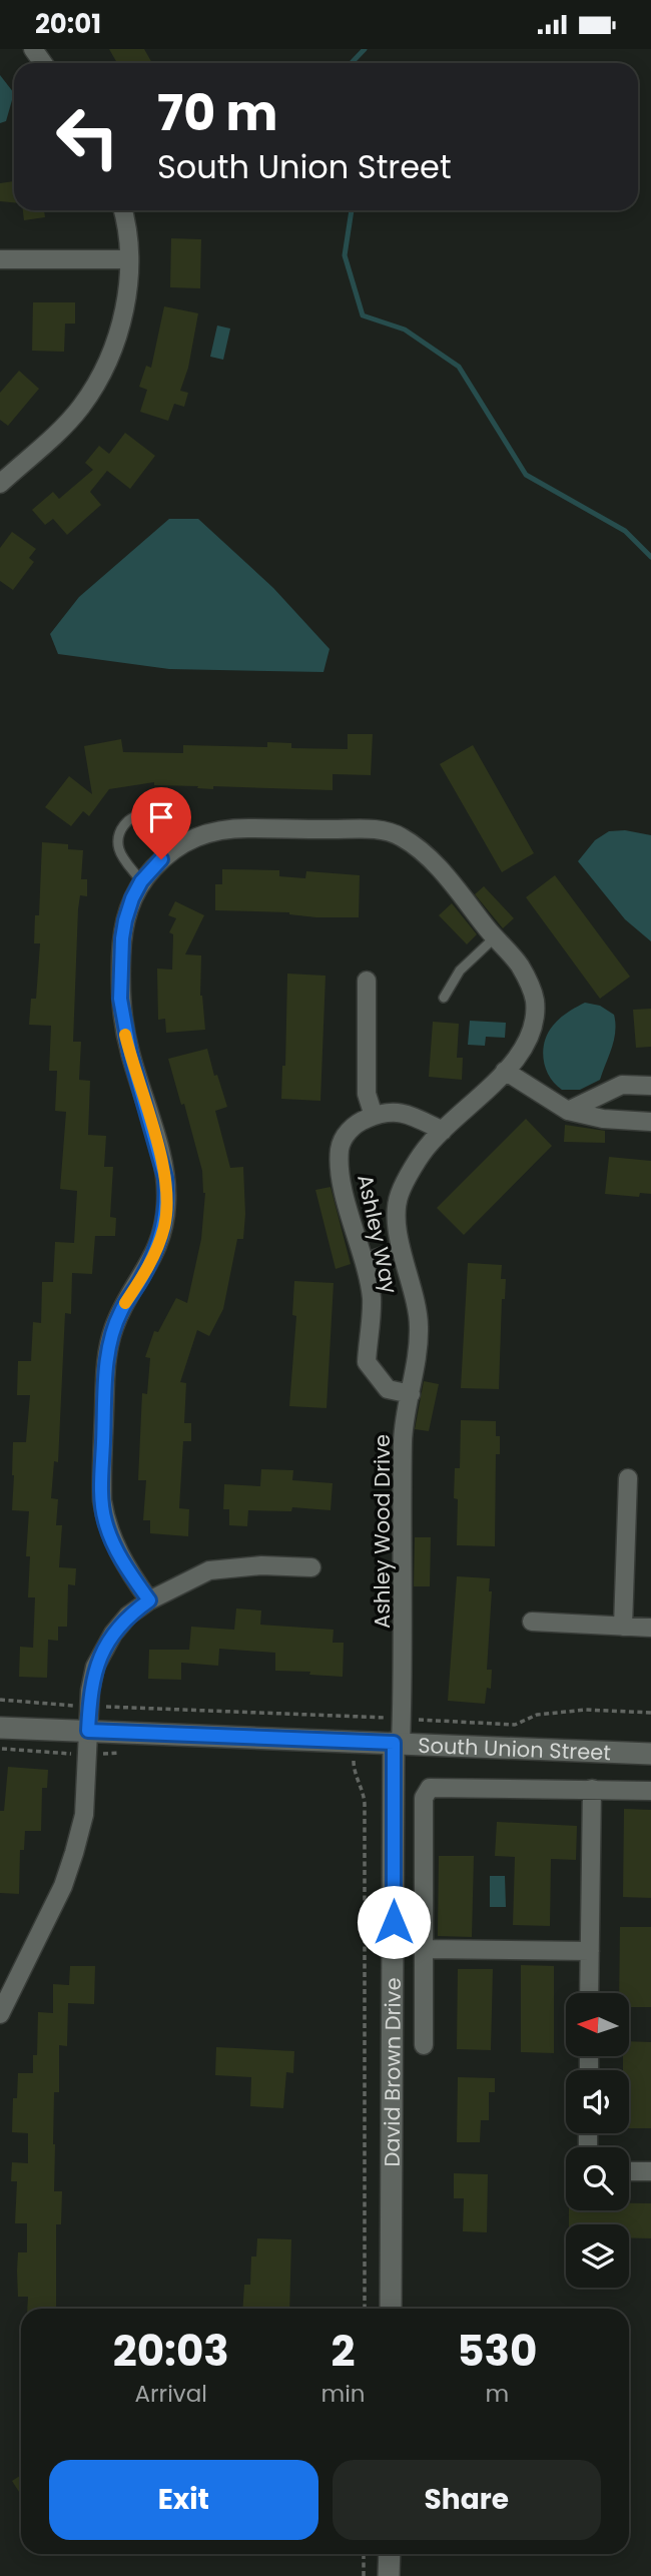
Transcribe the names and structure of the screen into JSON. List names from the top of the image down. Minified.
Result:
{"streets":{"street":["Ashley Way","Ashley Wood Drive","South Union Street","David Brown Drive"]},"crossings":[["Ashley Way","Ashley Wood Drive"],["Ashley Wood Drive","South Union Street"],["Ashley Wood Drive","David Brown Drive"],["South Union Street","David Brown Drive"]],"north":"left","page":{"status":"20:01","turn":["70 m","South Union Street"],"eta":["20:03","Arrival","2","min","530","m"],"buttons":["Exit","Share"]}}
